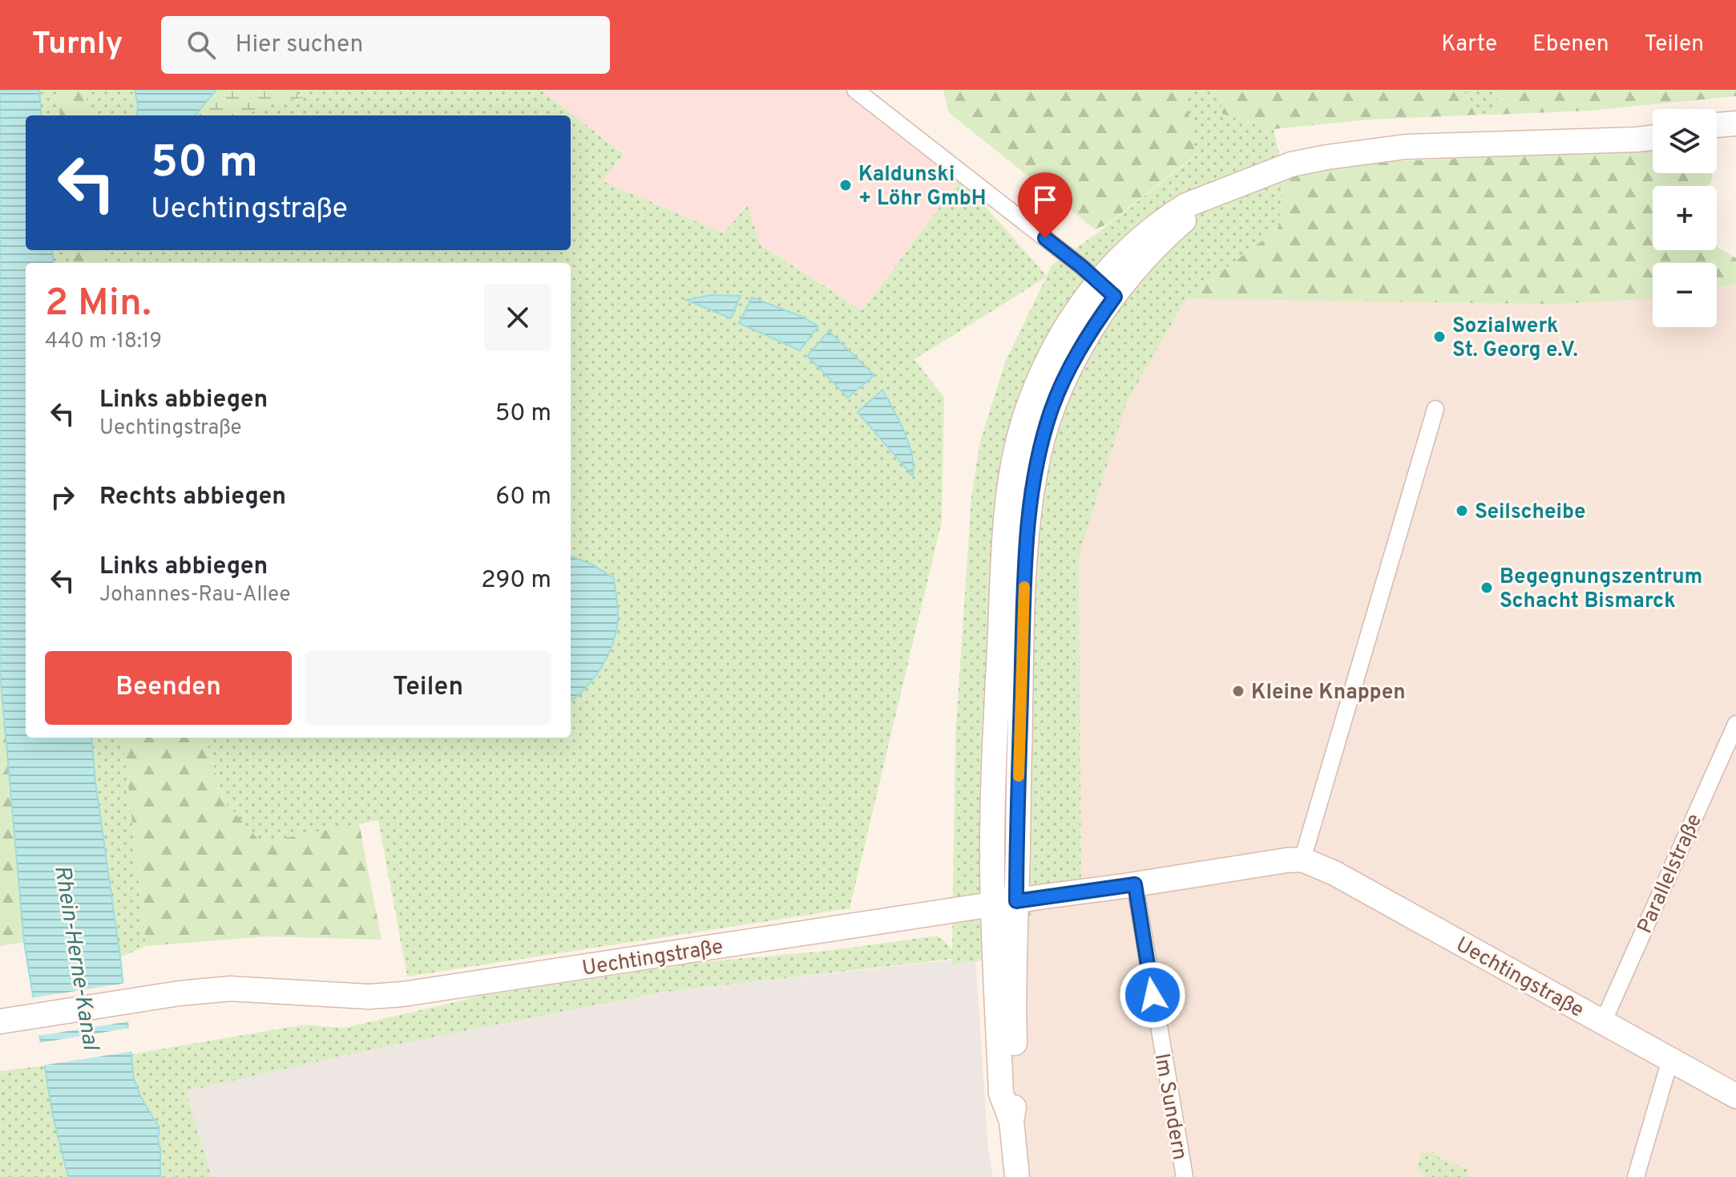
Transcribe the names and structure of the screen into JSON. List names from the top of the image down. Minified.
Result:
{"streets":{"main road":["Uechtingstraße"],"street":["Parallelstraße","Im Sundern"]},"crossings":[["Parallelstraße","Uechtingstraße"],["Uechtingstraße","Im Sundern"]],"water":["Rhein-Herne-Kanal"],"places":["Kaldunski + Löhr GmbH","Sozialwerk St. Georg e.V.","Seilscheibe","Begegnungszentrum Schacht Bismarck","Kleine Knappen"],"page":{"header":"Turnly","search":"Hier suchen","nav":["Karte","Ebenen","Teilen"],"map_buttons":["+","−"],"turn":["50 m","Uechtingstraße"],"heading":["2 Min.","440 m · 18:19"],"list":[{"name":"Links abbiegen","note":"Uechtingstraße","value":"50 m"},{"name":"Rechts abbiegen","value":"60 m"},{"name":"Links abbiegen","note":"Johannes-Rau-Allee","value":"290 m"}],"buttons":["Beenden","Teilen"]}}
